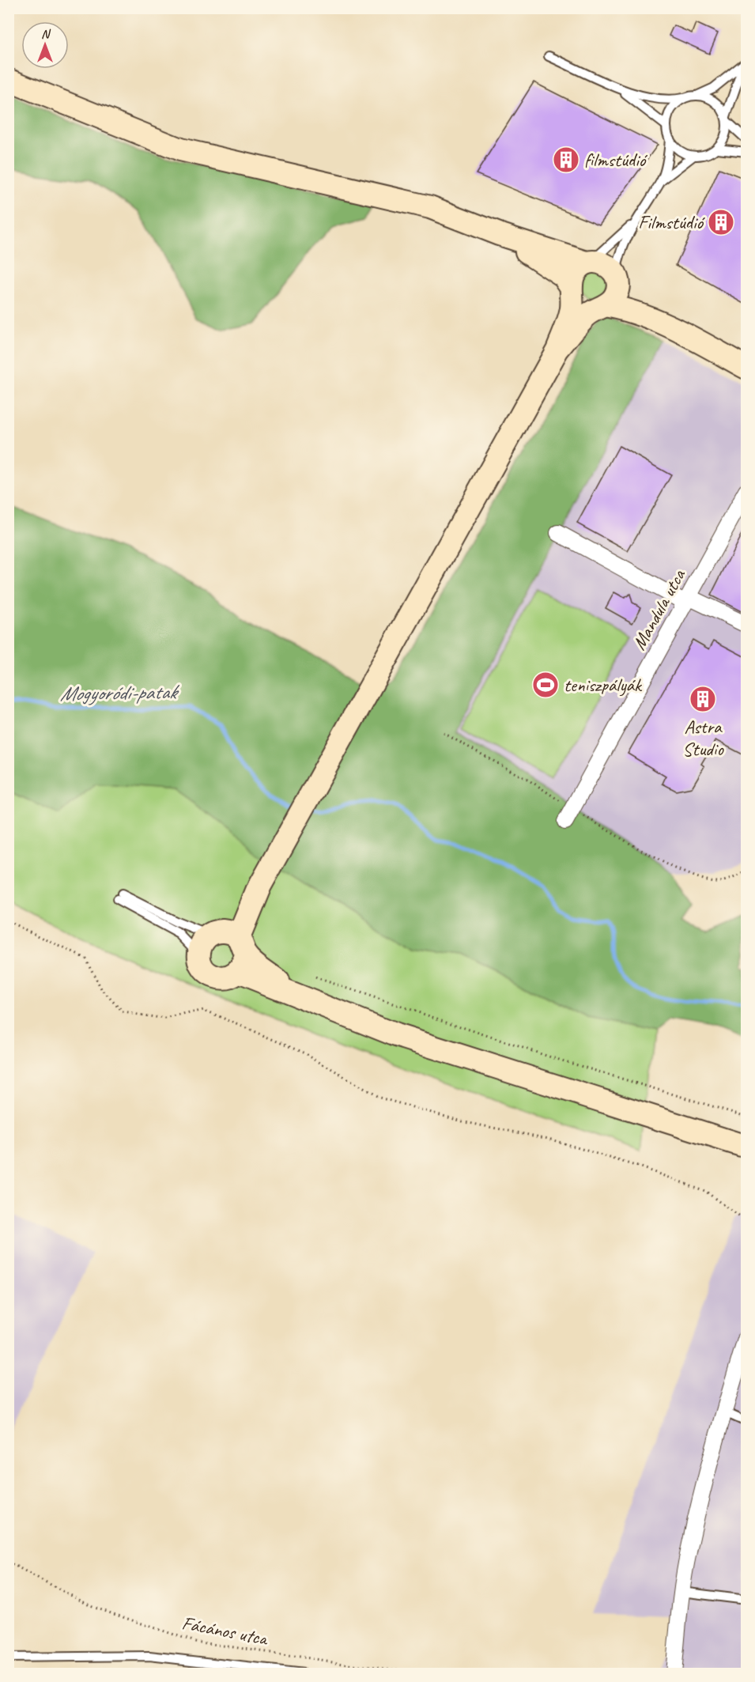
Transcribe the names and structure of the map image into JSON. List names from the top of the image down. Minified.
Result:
{"streets":{"street":["Mandula utca"],"path":["Fácános utca"]},"water":["Mogyoródi-patak"],"places":{"building":["filmstúdió","Filmstúdió","Astra Studio"],"sports":["teniszpályák"]},"north":"top"}
